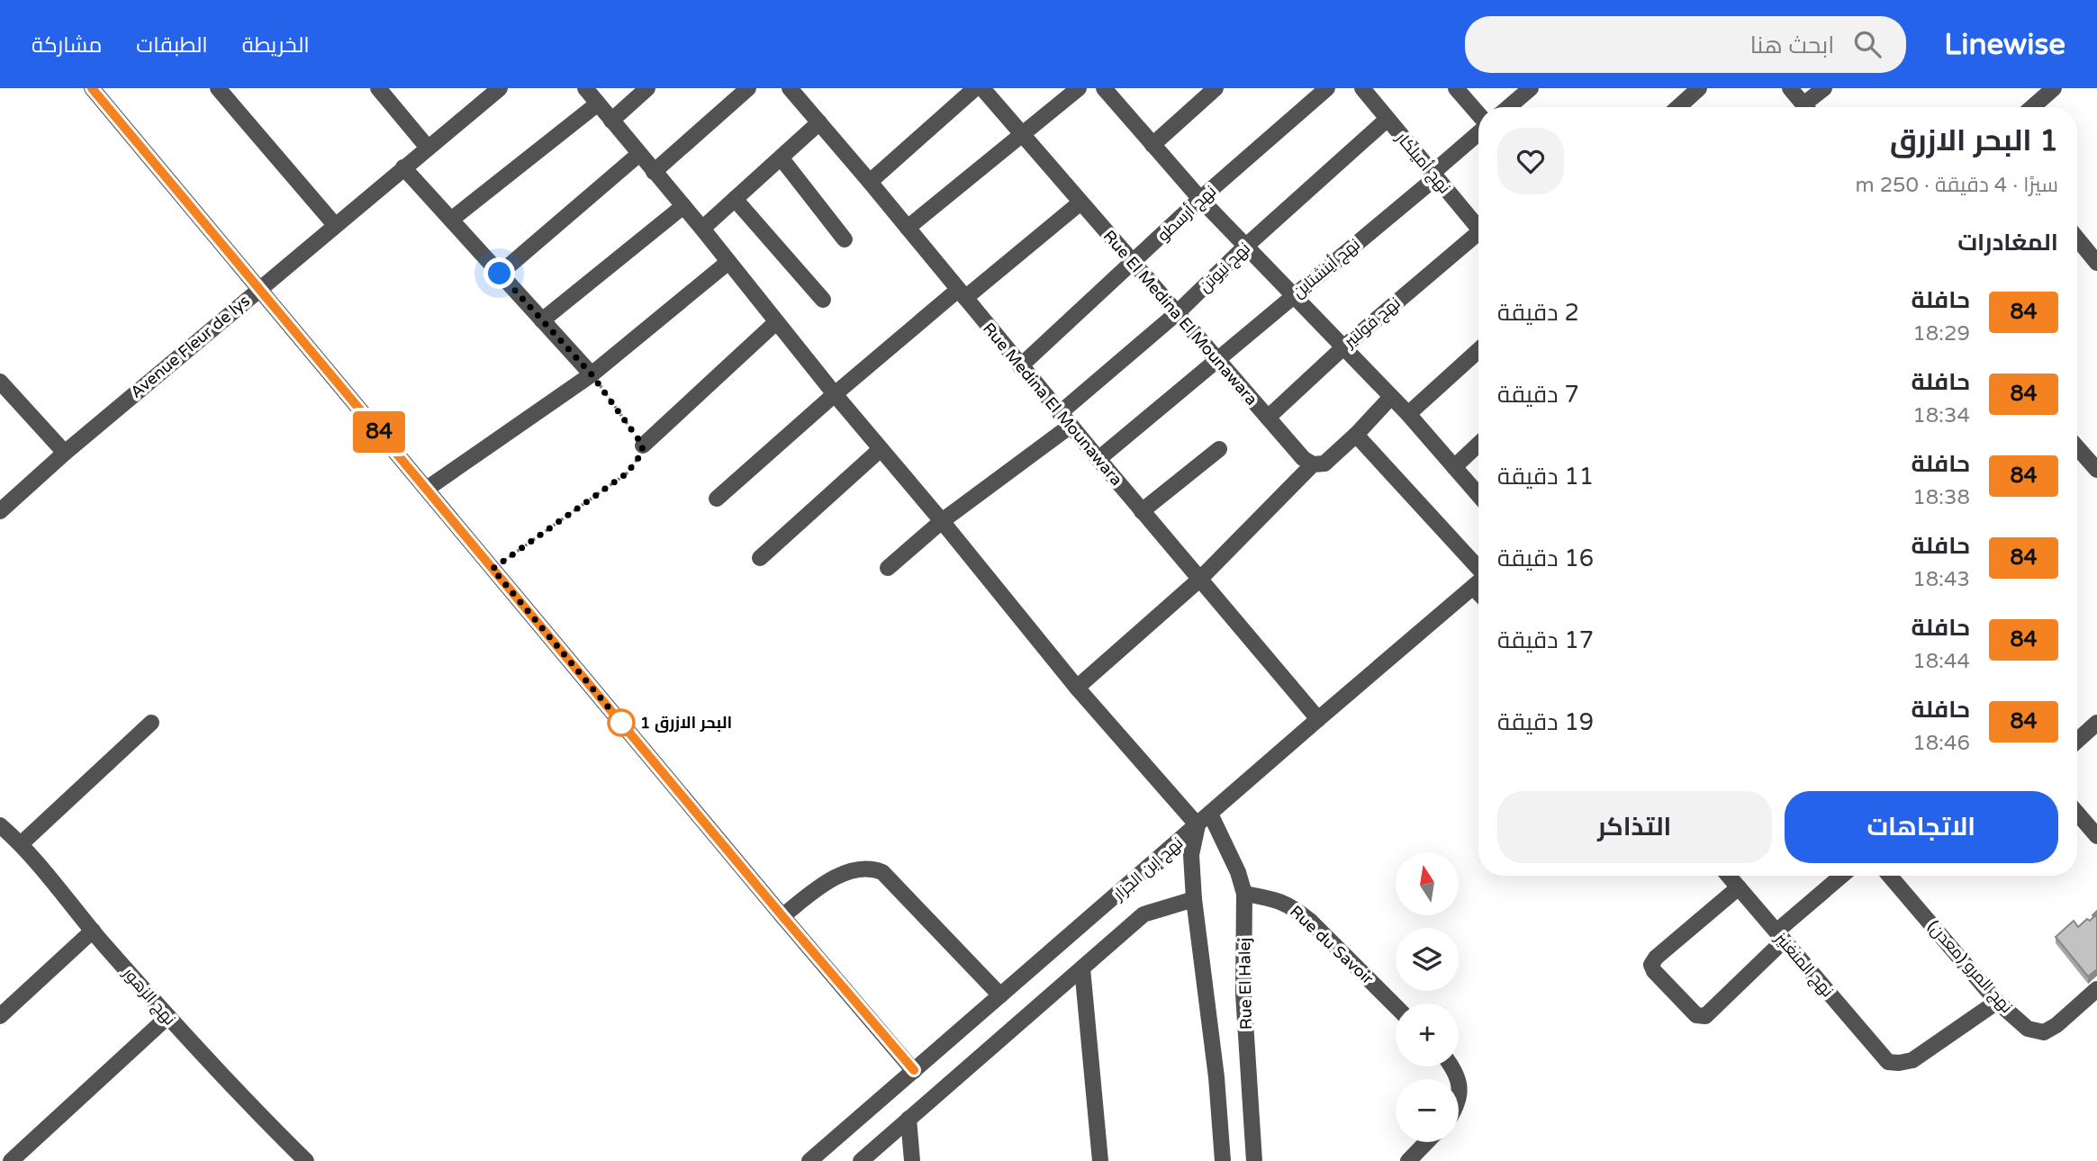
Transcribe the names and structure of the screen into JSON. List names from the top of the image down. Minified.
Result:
{"streets":{"street":["نهج أميلكار","نهج أرسطو","نهج نيوتن","نهج أينشتاين","Rue El Medina El Mounawara","نهج فولتير","Avenue Fleur de lys","Rue Medina El Mounawara","نهج إبن الجزار","Rue du Savoir","نهج المنغنيز","نهج المرو (معدن)","Rue El Halej","نهج الزهور"]},"crossings":[["نهج أميلكار","نهج نيوتن"],["نهج أميلكار","نهج أينشتاين"],["نهج أرسطو","Rue El Medina El Mounawara"],["نهج أرسطو","Rue Medina El Mounawara"],["نهج نيوتن","Rue El Medina El Mounawara"],["نهج نيوتن","Rue Medina El Mounawara"],["نهج أينشتاين","Rue El Medina El Mounawara"],["نهج أينشتاين","Rue Medina El Mounawara"],["Rue El Medina El Mounawara","نهج فولتير"],["Rue Medina El Mounawara","نهج إبن الجزار"],["نهج إبن الجزار","Rue El Halej"],["Rue du Savoir","Rue El Halej"],["نهج المنغنيز","نهج المرو (معدن)"]],"places":["1 البحر الازرق"],"lines":["bus line 84"],"north":"top","page":{"header":"Linewise","search":"ابحث هنا","nav":["الخريطة","الطبقات","مشاركة"],"on_map":"84","heading":[["1 البحر الازرق","سيرًا · 4 دقيقة · 250 m"],"المغادرات"],"list":[{"mark":"84","name":"حافلة","note":"18:29","value":"2 دقيقة"},{"mark":"84","name":"حافلة","note":"18:34","value":"7 دقيقة"},{"mark":"84","name":"حافلة","note":"18:38","value":"11 دقيقة"},{"mark":"84","name":"حافلة","note":"18:43","value":"16 دقيقة"},{"mark":"84","name":"حافلة","note":"18:44","value":"17 دقيقة"},{"mark":"84","name":"حافلة","note":"18:46","value":"19 دقيقة"}],"buttons":["الاتجاهات","التذاكر"],"map_buttons":["+","−"]}}
